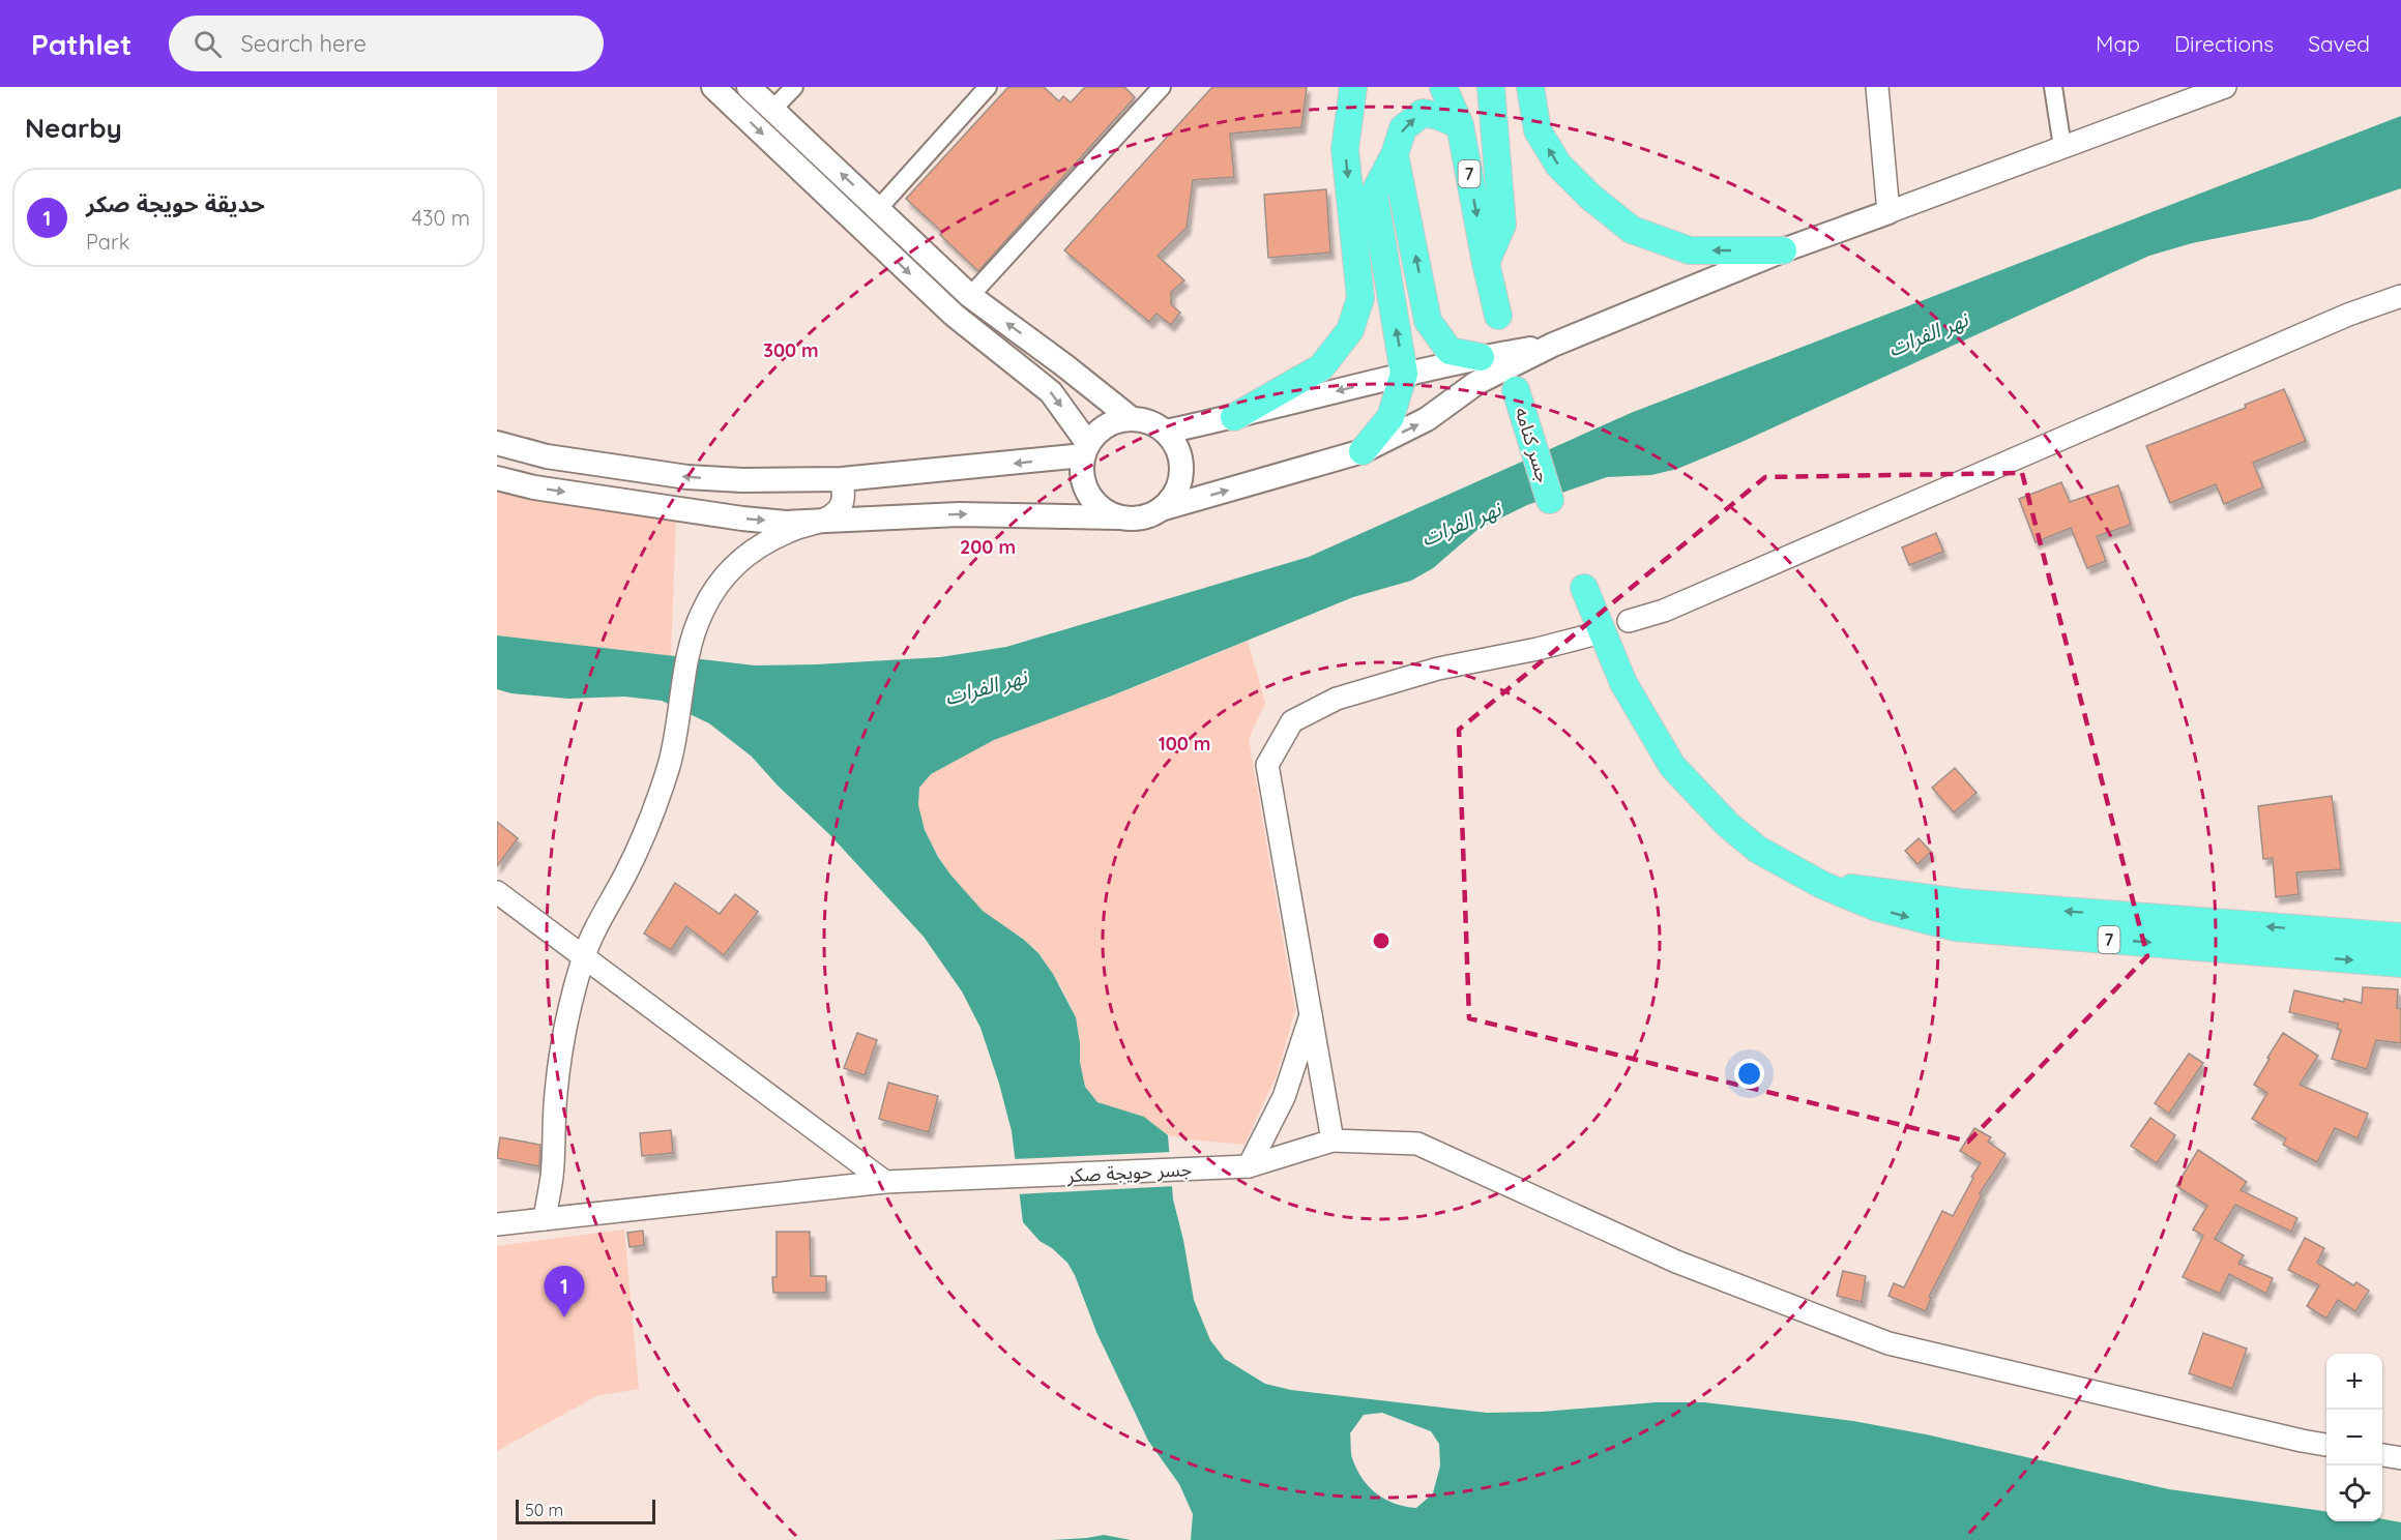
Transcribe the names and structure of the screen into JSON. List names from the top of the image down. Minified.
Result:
{"streets":{"main road":["7","جسر كنامه"],"street":["جسر حويجة صكر"]},"water":["نهر الفرات"],"scale_bar":"50 m","page":{"header":"Pathlet","search":"Search here","nav":["Map","Directions","Saved"],"heading":"Nearby","list":[{"mark":"1","name":"حديقة حويجة صكر","note":"Park","value":"430 m"}],"pins":"1","map_buttons":["+","−"],"scale":"50 m"},"rings":["300 m","200 m","100 m"]}
